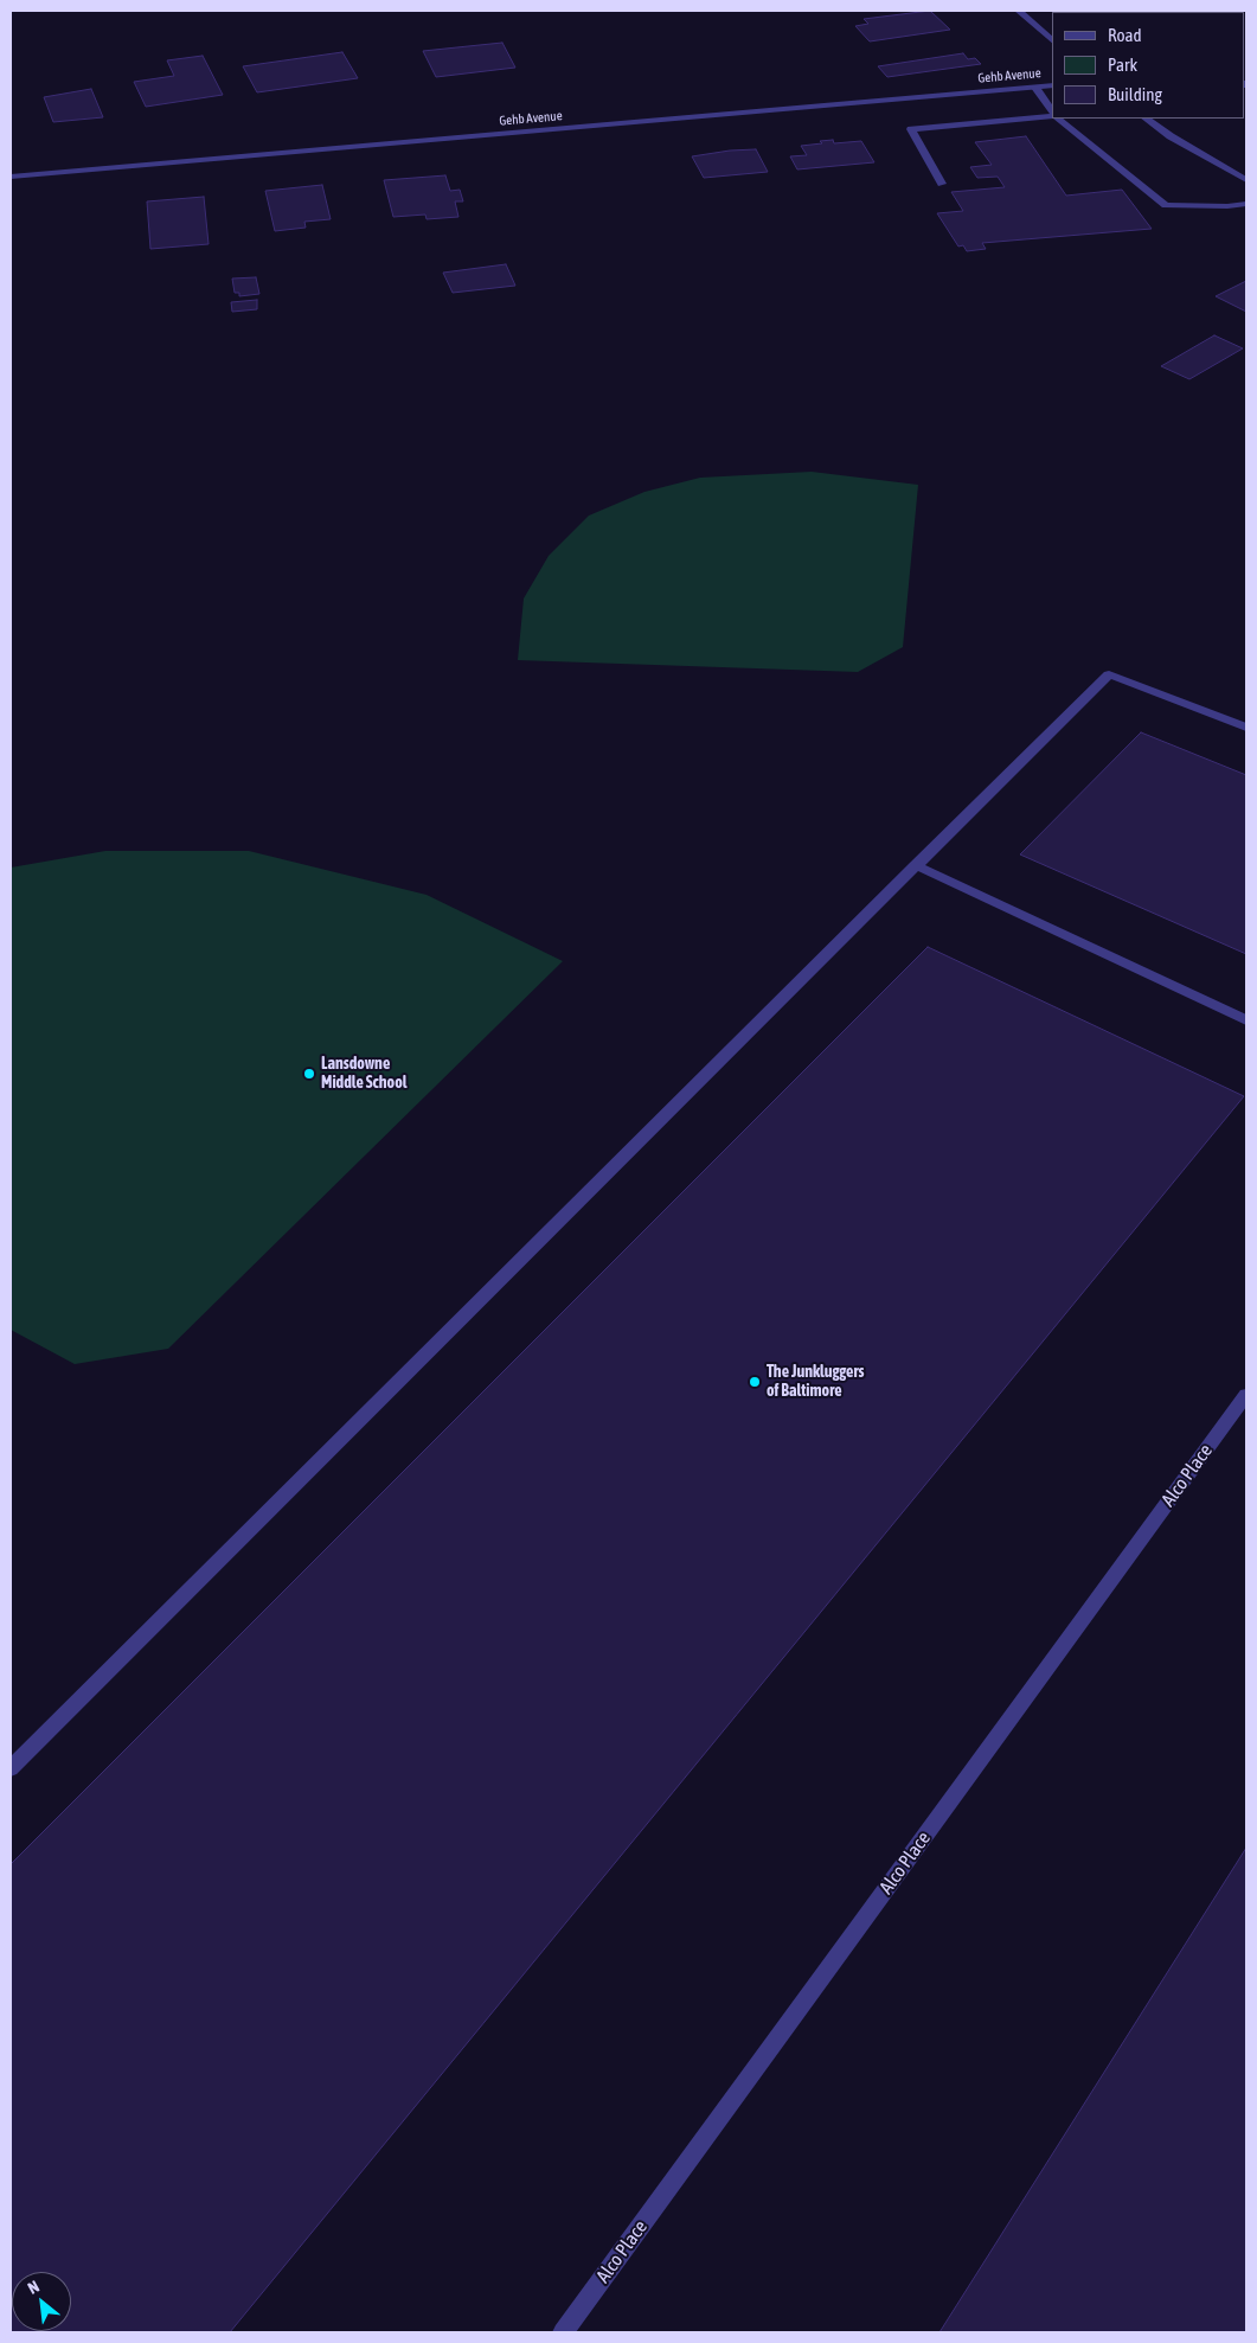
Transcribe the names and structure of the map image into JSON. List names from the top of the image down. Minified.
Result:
{"streets":{"street":["Gehb Avenue","Alco Place"]},"places":["Lansdowne Middle School","The Junkluggers of Baltimore"],"legend":["Road","Park","Building"],"north":"top left"}
